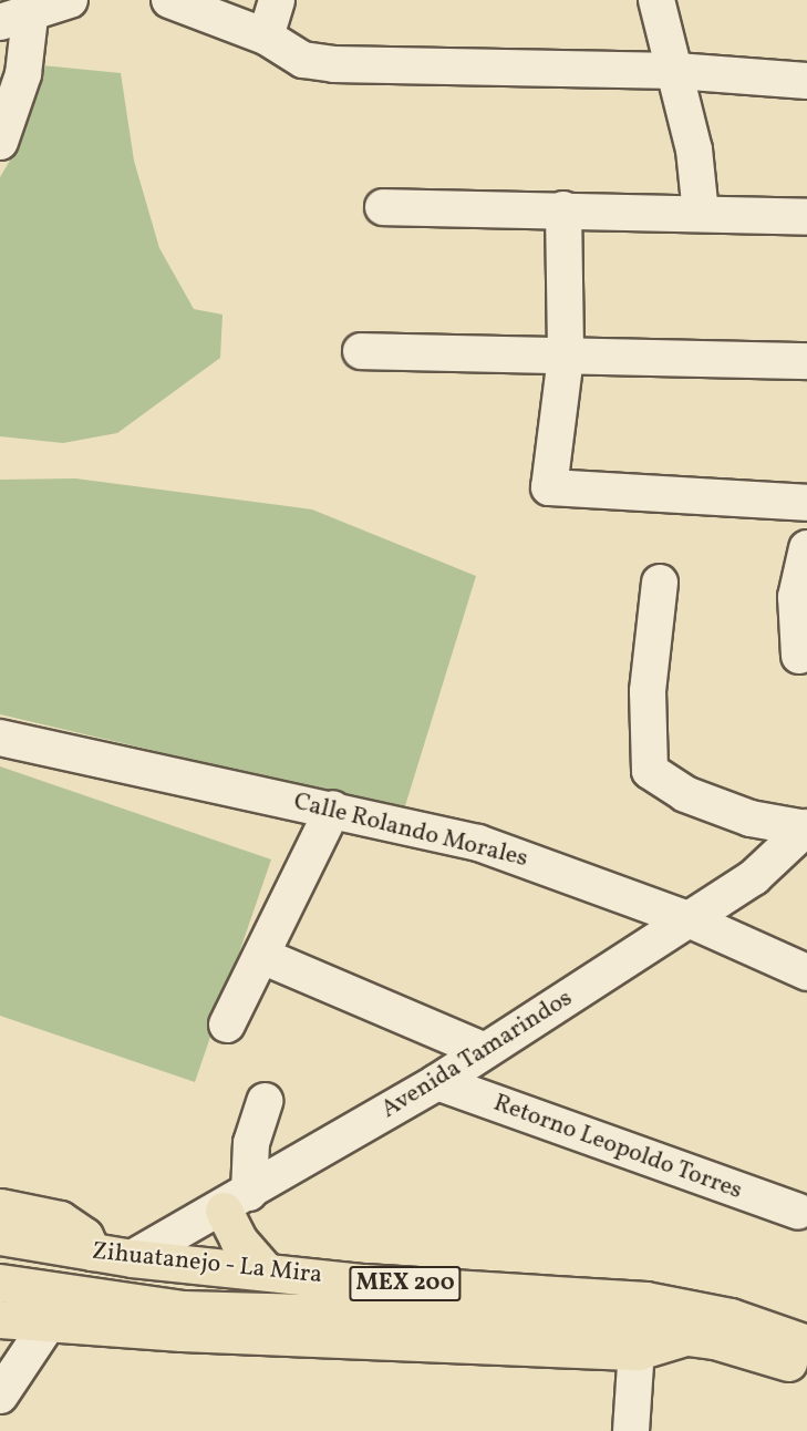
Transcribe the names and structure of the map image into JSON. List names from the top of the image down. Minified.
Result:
{"streets":{"main road":["Zihuatanejo - La Mira","MEX 200"],"street":["Calle Rolando Morales","Avenida Tamarindos","Retorno Leopoldo Torres"]},"crossings":[["Calle Rolando Morales","Avenida Tamarindos"],["Avenida Tamarindos","Retorno Leopoldo Torres"],["Avenida Tamarindos","Zihuatanejo - La Mira"]]}
